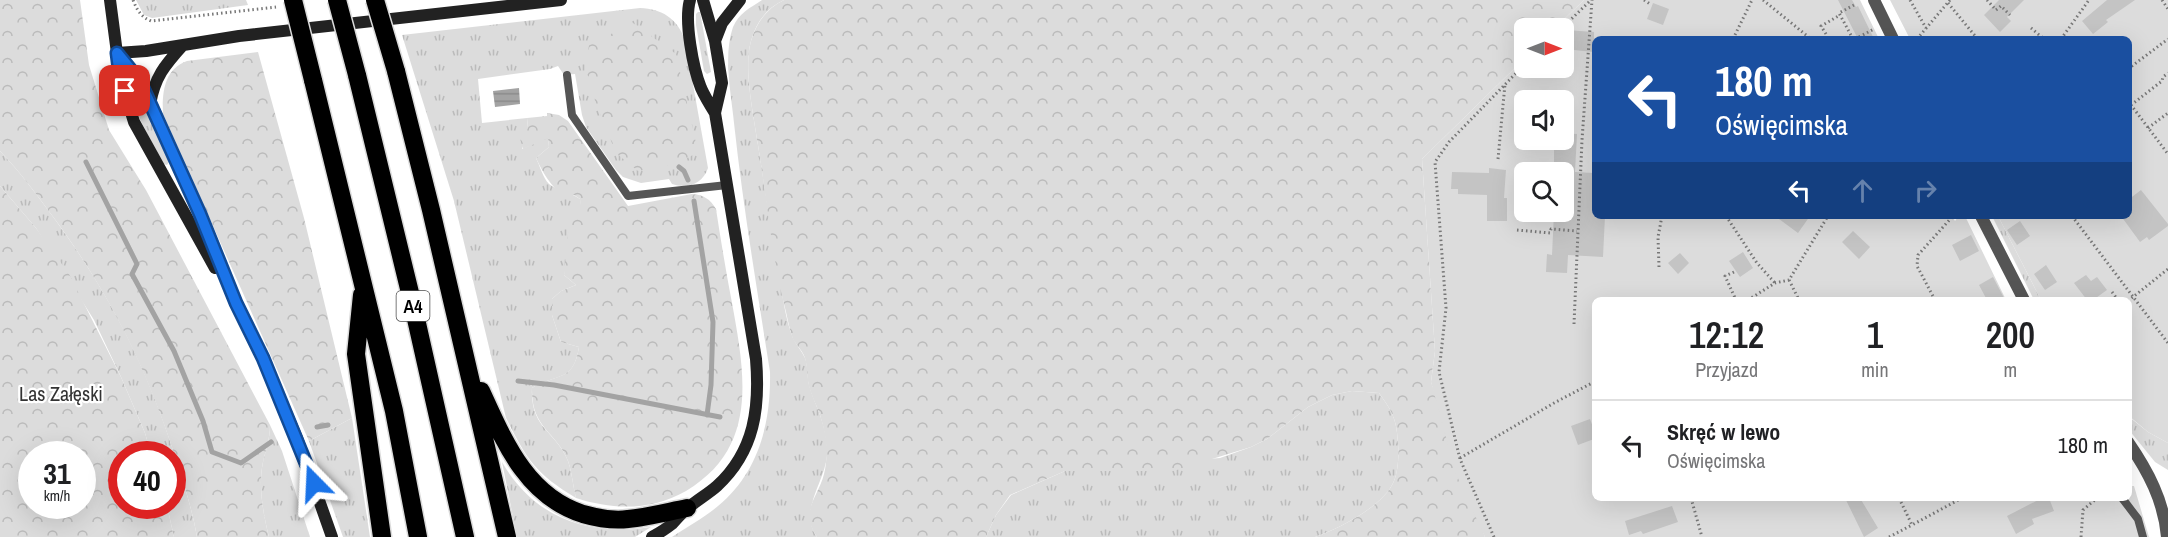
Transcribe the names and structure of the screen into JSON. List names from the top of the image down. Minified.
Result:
{"streets":{"highway":["A4"]},"parks":["Las Załęski"],"north":"right","page":{"turn":["180 m","Oświęcimska"],"eta":["12:12","Przyjazd","1","min","200","m"],"list":[{"name":"Skręć w lewo","note":"Oświęcimska","value":"180 m"}],"speed":"31 km/h","limit":"40"}}
